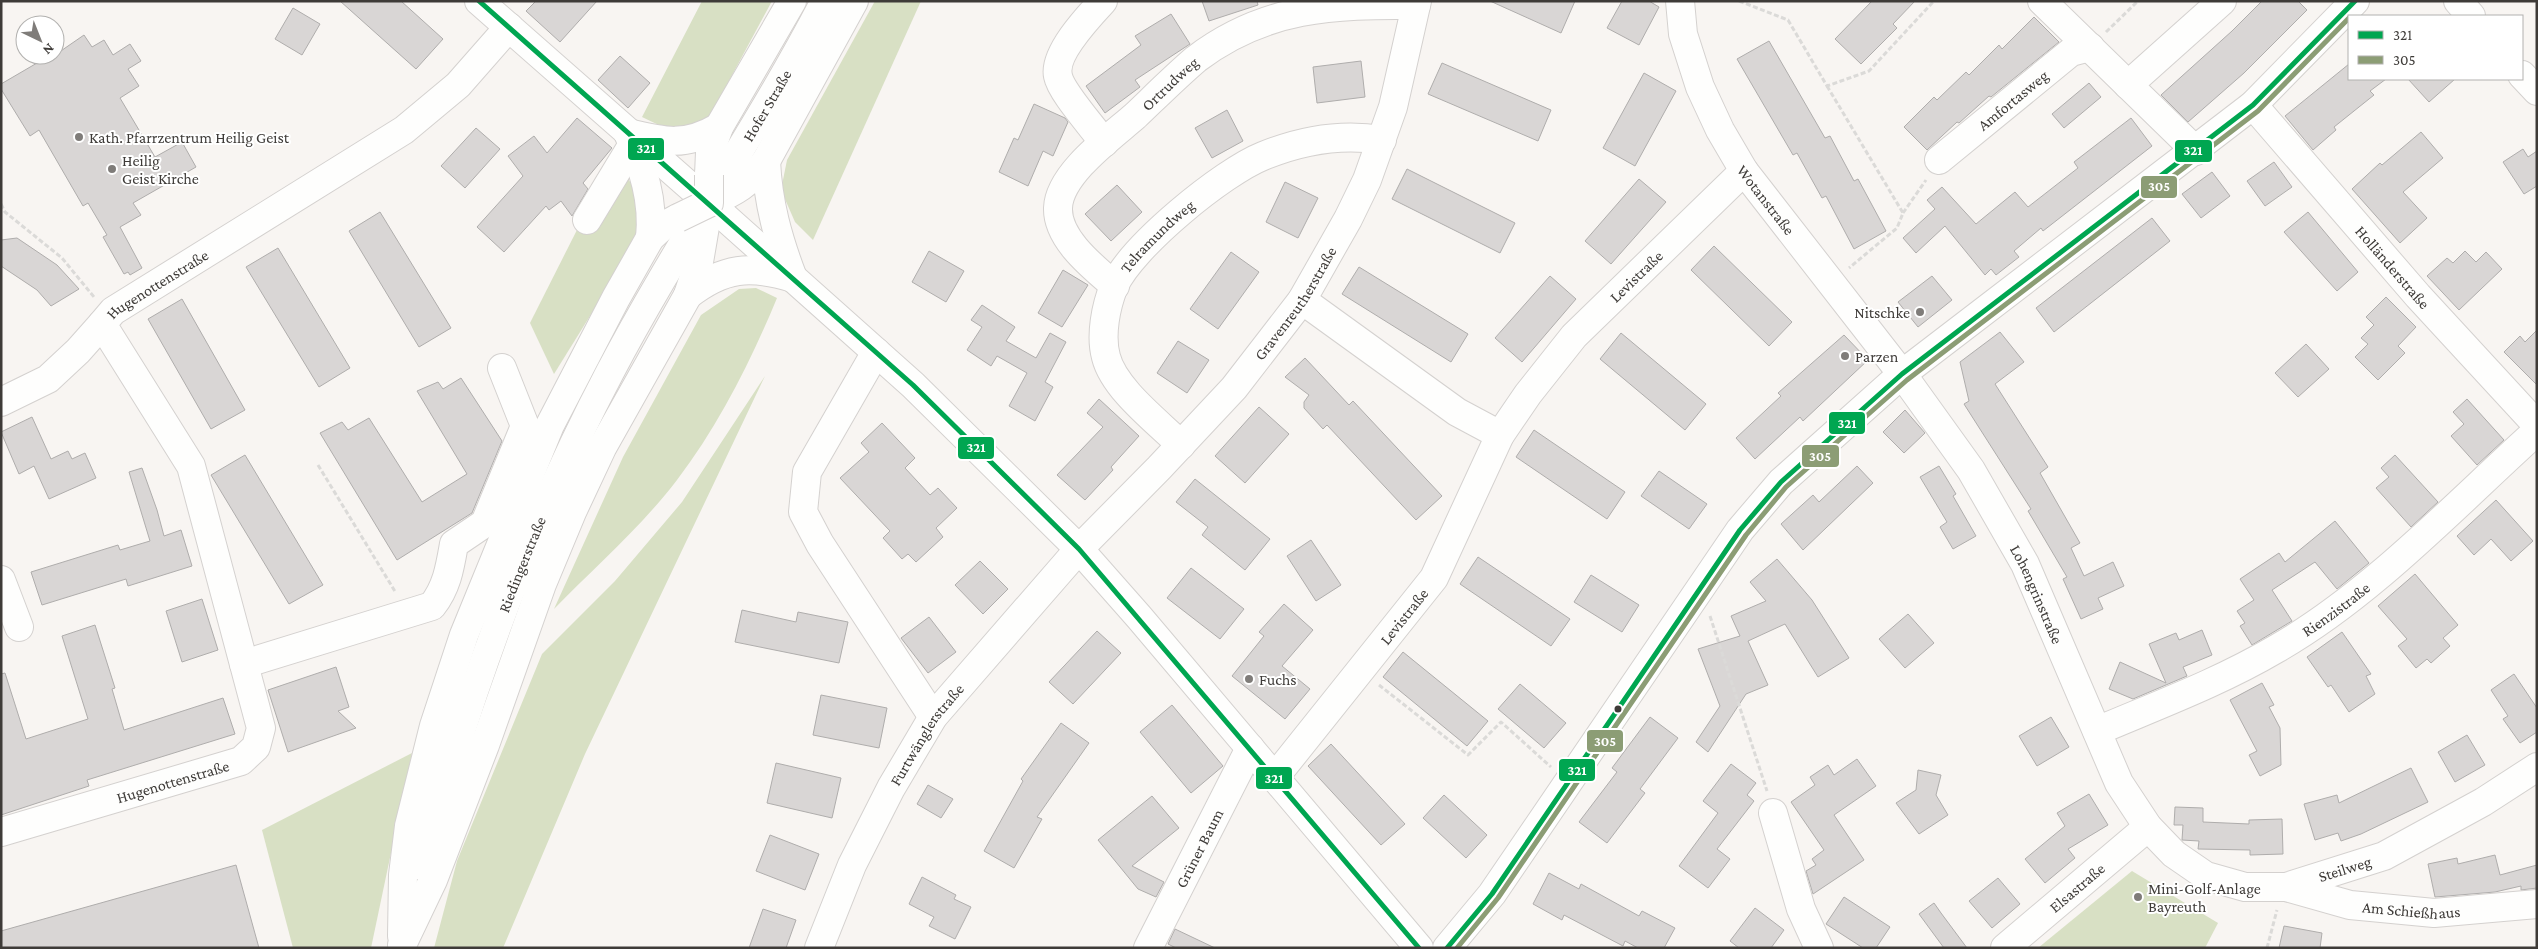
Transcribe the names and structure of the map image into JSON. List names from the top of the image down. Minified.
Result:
{"streets":{"street":["Ortrudweg","Amfortasweg","Hofer Straße","Wotanstraße","Telramundweg","Holländerstraße","Levistraße","Hugenottenstraße","Gravenreutherstraße","Riedingerstraße","Lohengrinstraße","Rienzistraße","Furtwänglerstraße","Grüner Baum","Steilweg","Elsastraße","Am Schießhaus"]},"crossings":[["Ortrudweg","Telramundweg"],["Ortrudweg","Gravenreutherstraße"],["Hofer Straße","Riedingerstraße"],["Wotanstraße","Levistraße"],["Wotanstraße","Lohengrinstraße"],["Telramundweg","Gravenreutherstraße"],["Gravenreutherstraße","Furtwänglerstraße"],["Lohengrinstraße","Rienzistraße"],["Lohengrinstraße","Steilweg"],["Lohengrinstraße","Elsastraße"],["Steilweg","Elsastraße"],["Steilweg","Am Schießhaus"]],"places":["Kath. Pfarrzentrum Heilig Geist","Heilig Geist Kirche","Nitschke","Parzen","Fuchs","Mini-Golf-Anlage Bayreuth"],"lines":["transit line 321","transit line 305"],"legend":["321","305"],"north":"bottom right"}
